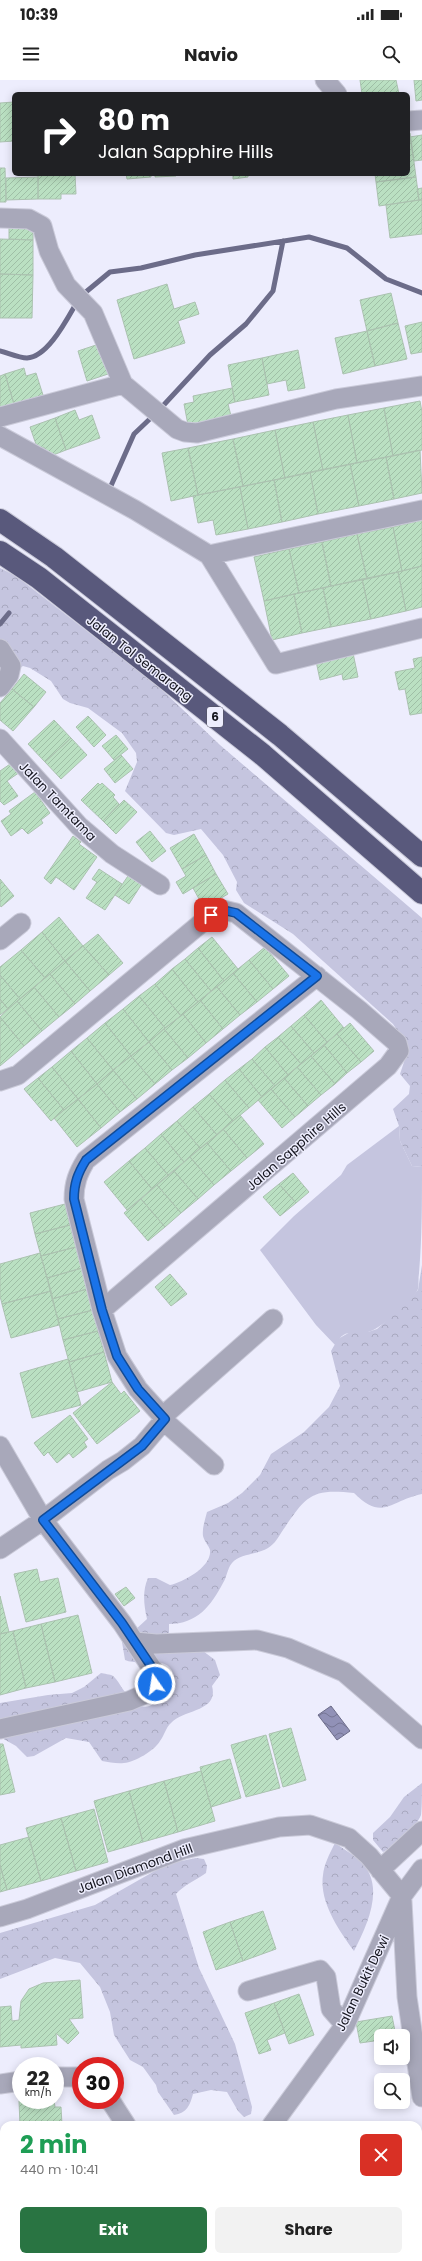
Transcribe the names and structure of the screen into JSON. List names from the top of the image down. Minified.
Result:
{"streets":{"highway":["Jalan Tol Semarang","6"],"street":["Jalan Tamtama","Jalan Sapphire Hills","Jalan Diamond Hill","Jalan Bukit Dewi"]},"crossings":[["Jalan Diamond Hill","Jalan Bukit Dewi"]],"page":{"status":"10:39","header":"Navio","turn":["80 m","Jalan Sapphire Hills"],"speed":"22 km/h","limit":"30","heading":["2 min","440 m · 10:41"],"buttons":["Exit","Share"]}}
